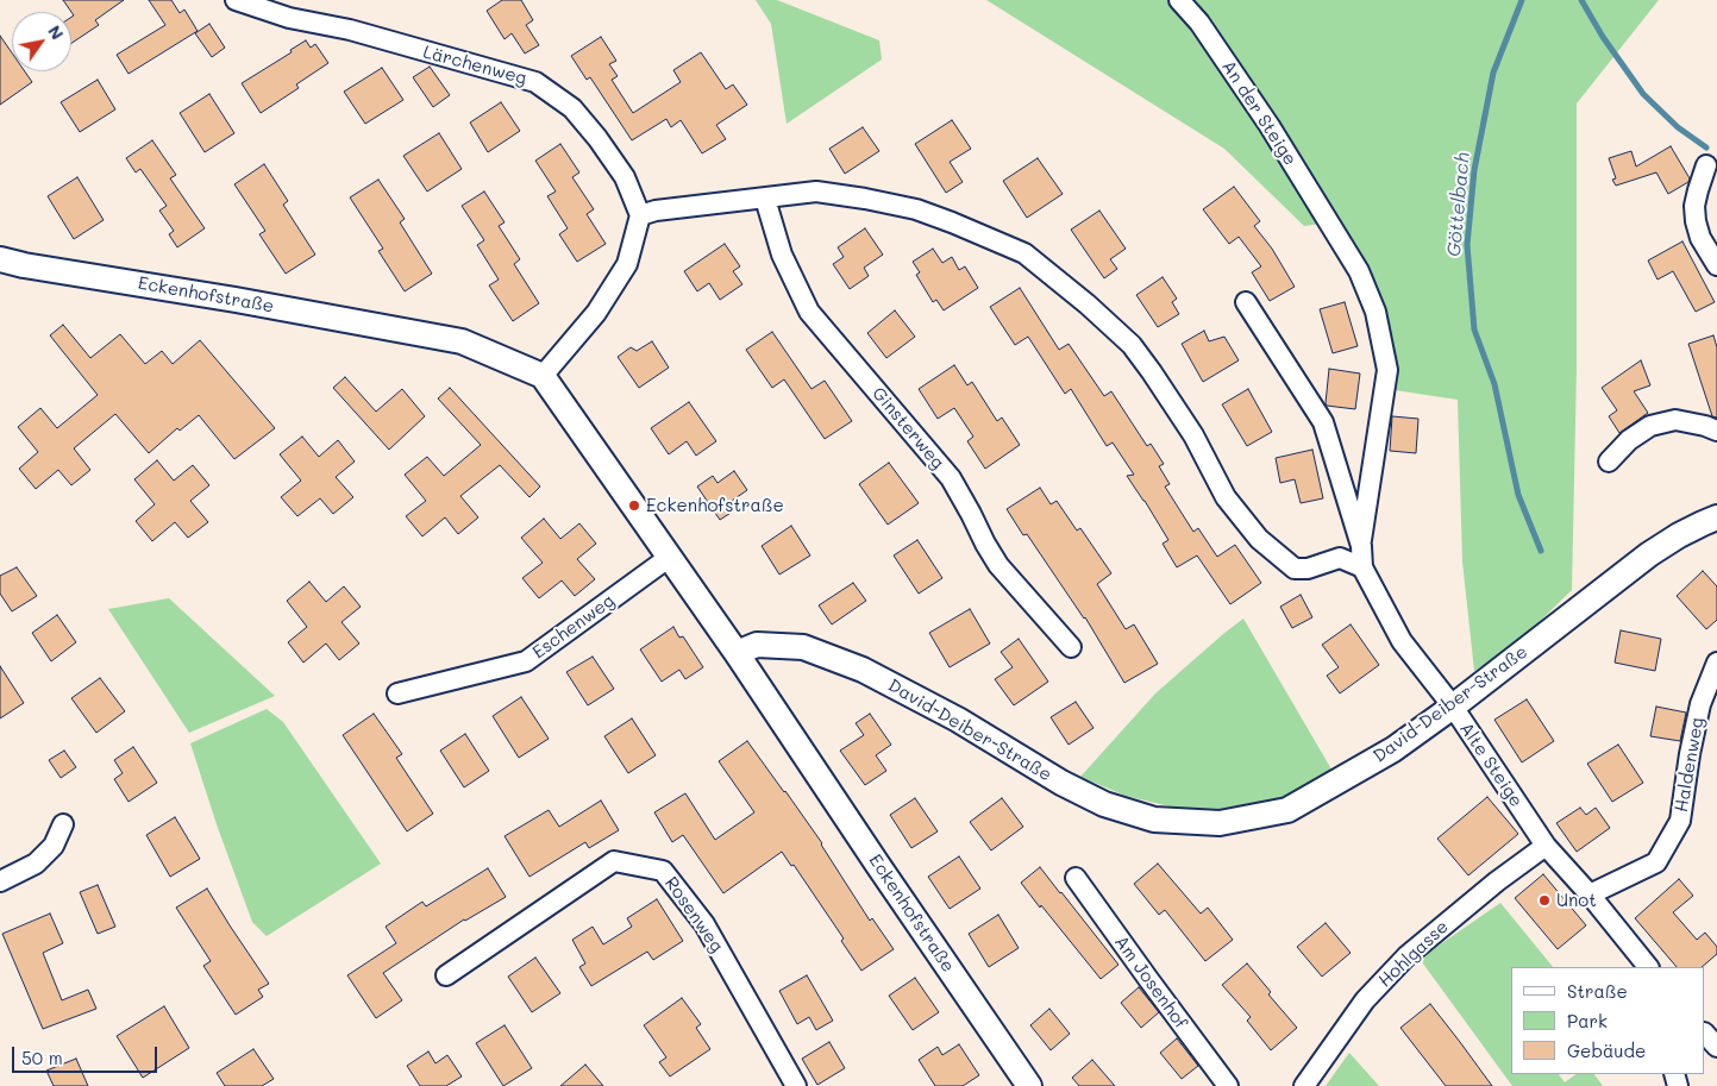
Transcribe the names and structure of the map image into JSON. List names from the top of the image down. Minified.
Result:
{"streets":{"street":["Lärchenweg","An der Steige","Eckenhofstraße","Ginsterweg","Eschenweg","David-Deiber-Straße","Alte Steige","Haldenweg","Rosenweg","Hohlgasse","Am Josenhof"]},"crossings":[["An der Steige","Alte Steige"],["Eckenhofstraße","Eschenweg"],["Eckenhofstraße","David-Deiber-Straße"],["David-Deiber-Straße","Alte Steige"],["Alte Steige","Haldenweg"],["Alte Steige","Hohlgasse"]],"water":["Göttelbach"],"places":["Eckenhofstraße","Unot"],"legend":["Straße","Park","Gebäude"],"scale_bar":"50 m","north":"top right"}
